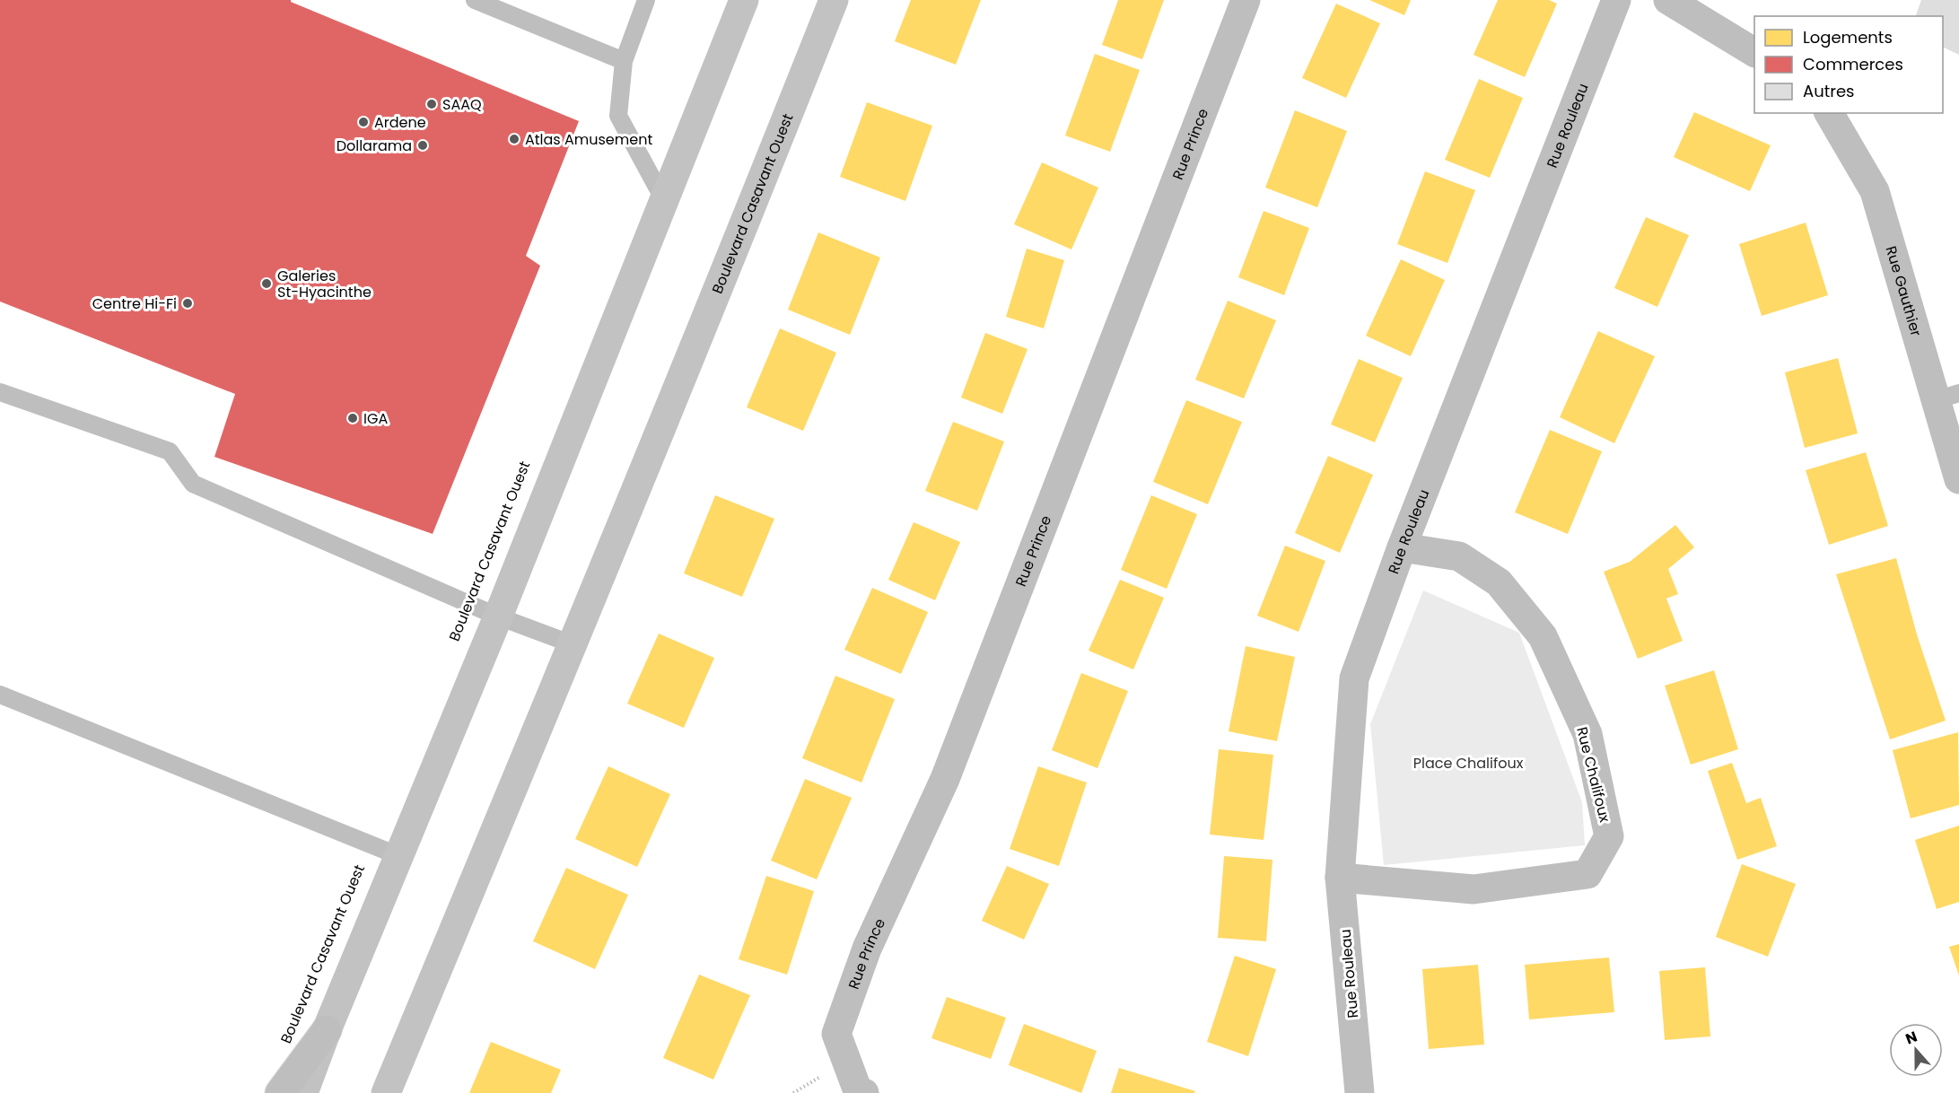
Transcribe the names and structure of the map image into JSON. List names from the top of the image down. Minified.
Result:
{"streets":{"street":["Rue Rouleau","Rue Prince","Boulevard Casavant Ouest","Rue Gauthier","Rue Chalifoux"]},"crossings":[["Rue Rouleau","Rue Chalifoux"]],"parks":["Place Chalifoux"],"places":["SAAQ","Ardene","Atlas Amusement","Dollarama","Galeries St-Hyacinthe","Centre Hi-Fi","IGA"],"legend":["Logements","Commerces","Autres"],"north":"top"}
